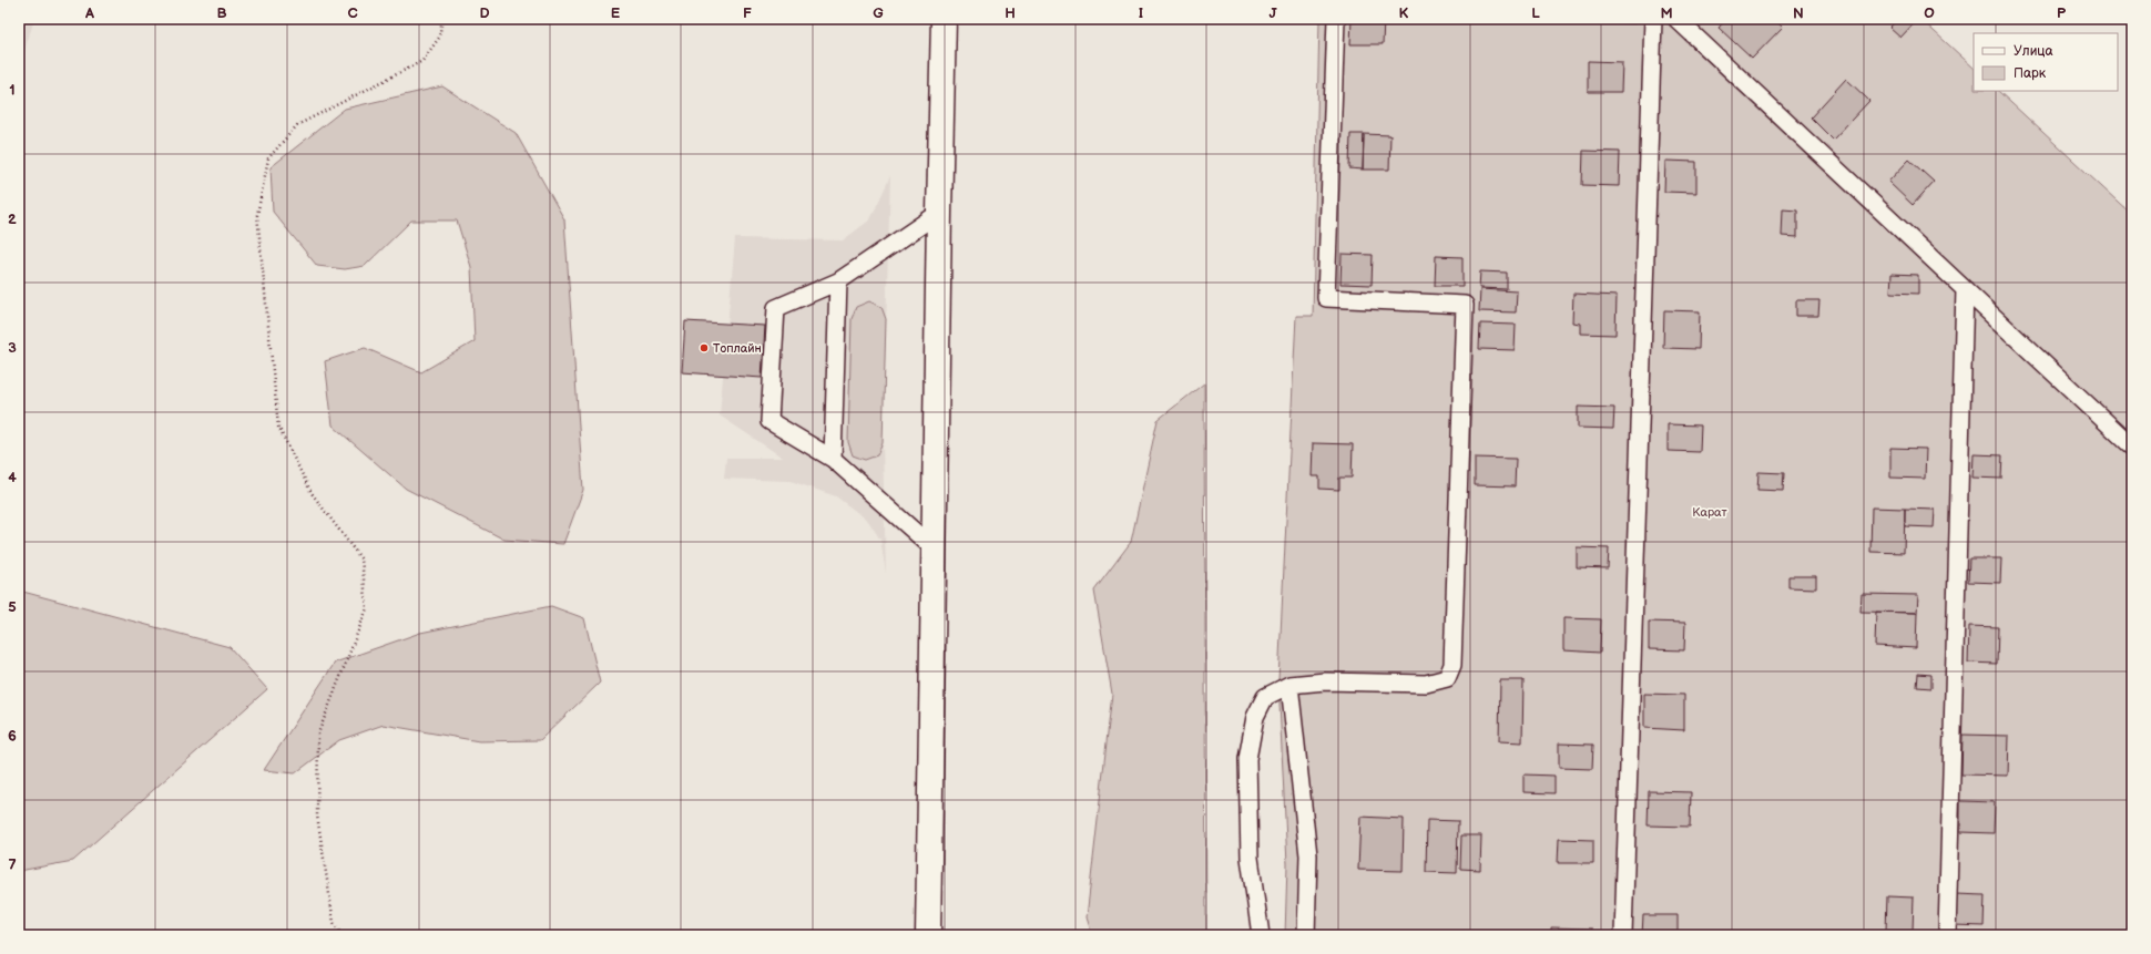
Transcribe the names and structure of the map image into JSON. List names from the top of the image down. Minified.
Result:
{"parks":["Карат"],"places":["Топлайн"],"legend":["Улица","Парк"],"grid":{"columns":["A","B","C","D","E","F","G","H","I","J","K","L","M","N","O","P"],"rows":["1","2","3","4","5","6","7"]}}
